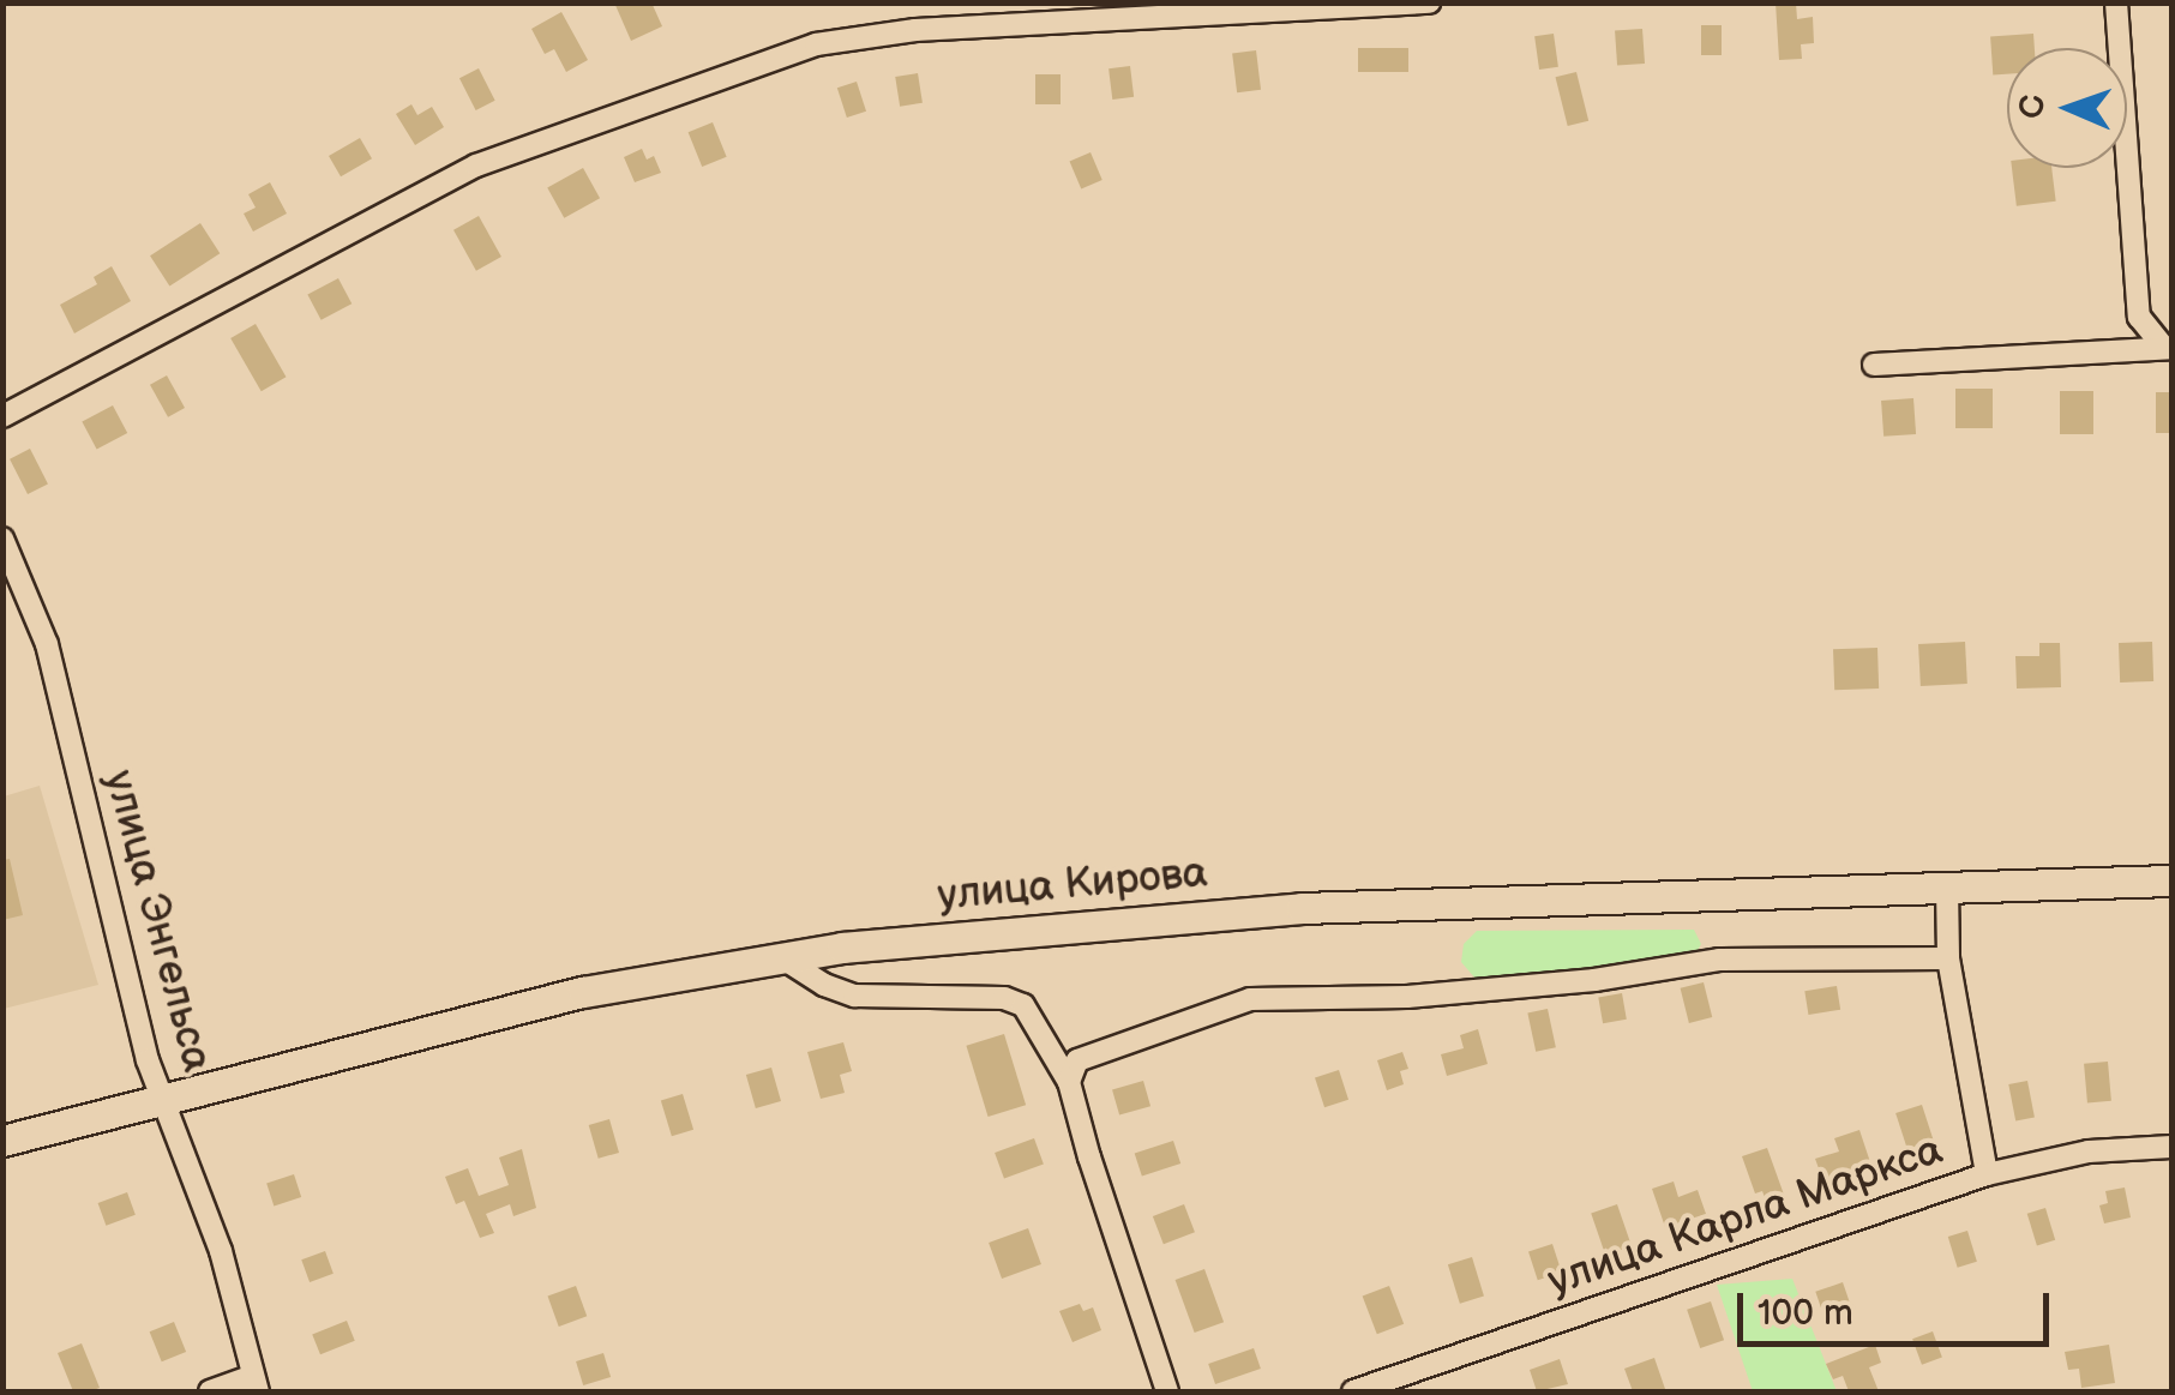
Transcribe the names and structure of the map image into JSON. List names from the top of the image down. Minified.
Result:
{"streets":{"main road":["улица Кирова"],"street":["улица Энгельса","улица Карла Маркса"]},"crossings":[["улица Кирова","улица Энгельса"]],"scale_bar":"100 m","north":"left"}
